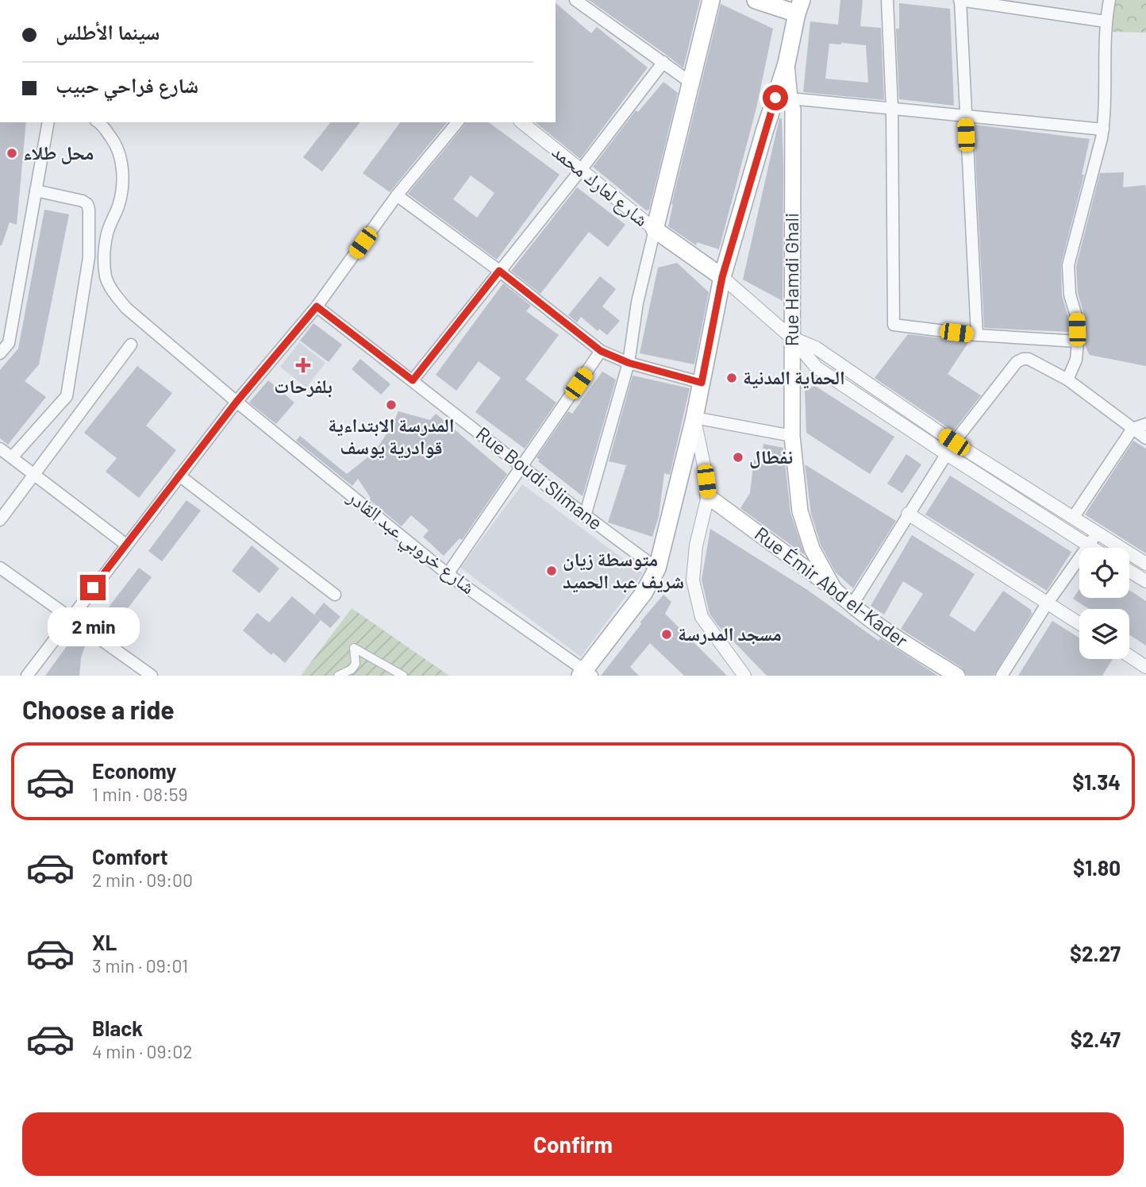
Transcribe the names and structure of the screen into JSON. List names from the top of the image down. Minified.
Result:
{"streets":{"main road":["Rue Hamdi Ghali","Rue Émir Abd el-Kader"],"street":["شارع لعارك محمد","Rue Boudi Slimane","شارع خروبي عبد القادر"]},"crossings":[["Rue Hamdi Ghali","Rue Émir Abd el-Kader"]],"places":{"other":["محل طلاء","الحماية المدنية","المدرسة الابتداءية قوادرية يوسف","نفطال","متوسطة زيان شريف عبد الحميد","مسجد المدرسة"],"health":["بلفرحات"]},"page":{"banner":["سينما الأطلس","شارع فراحي حبيب"],"bubble":"2 min","heading":"Choose a ride","list":[{"name":"Economy","note":"1 min · 08:59","value":"$1.34"},{"name":"Comfort","note":"2 min · 09:00","value":"$1.80"},{"name":"XL","note":"3 min · 09:01","value":"$2.27"},{"name":"Black","note":"4 min · 09:02","value":"$2.47"}],"buttons":"Confirm"}}
